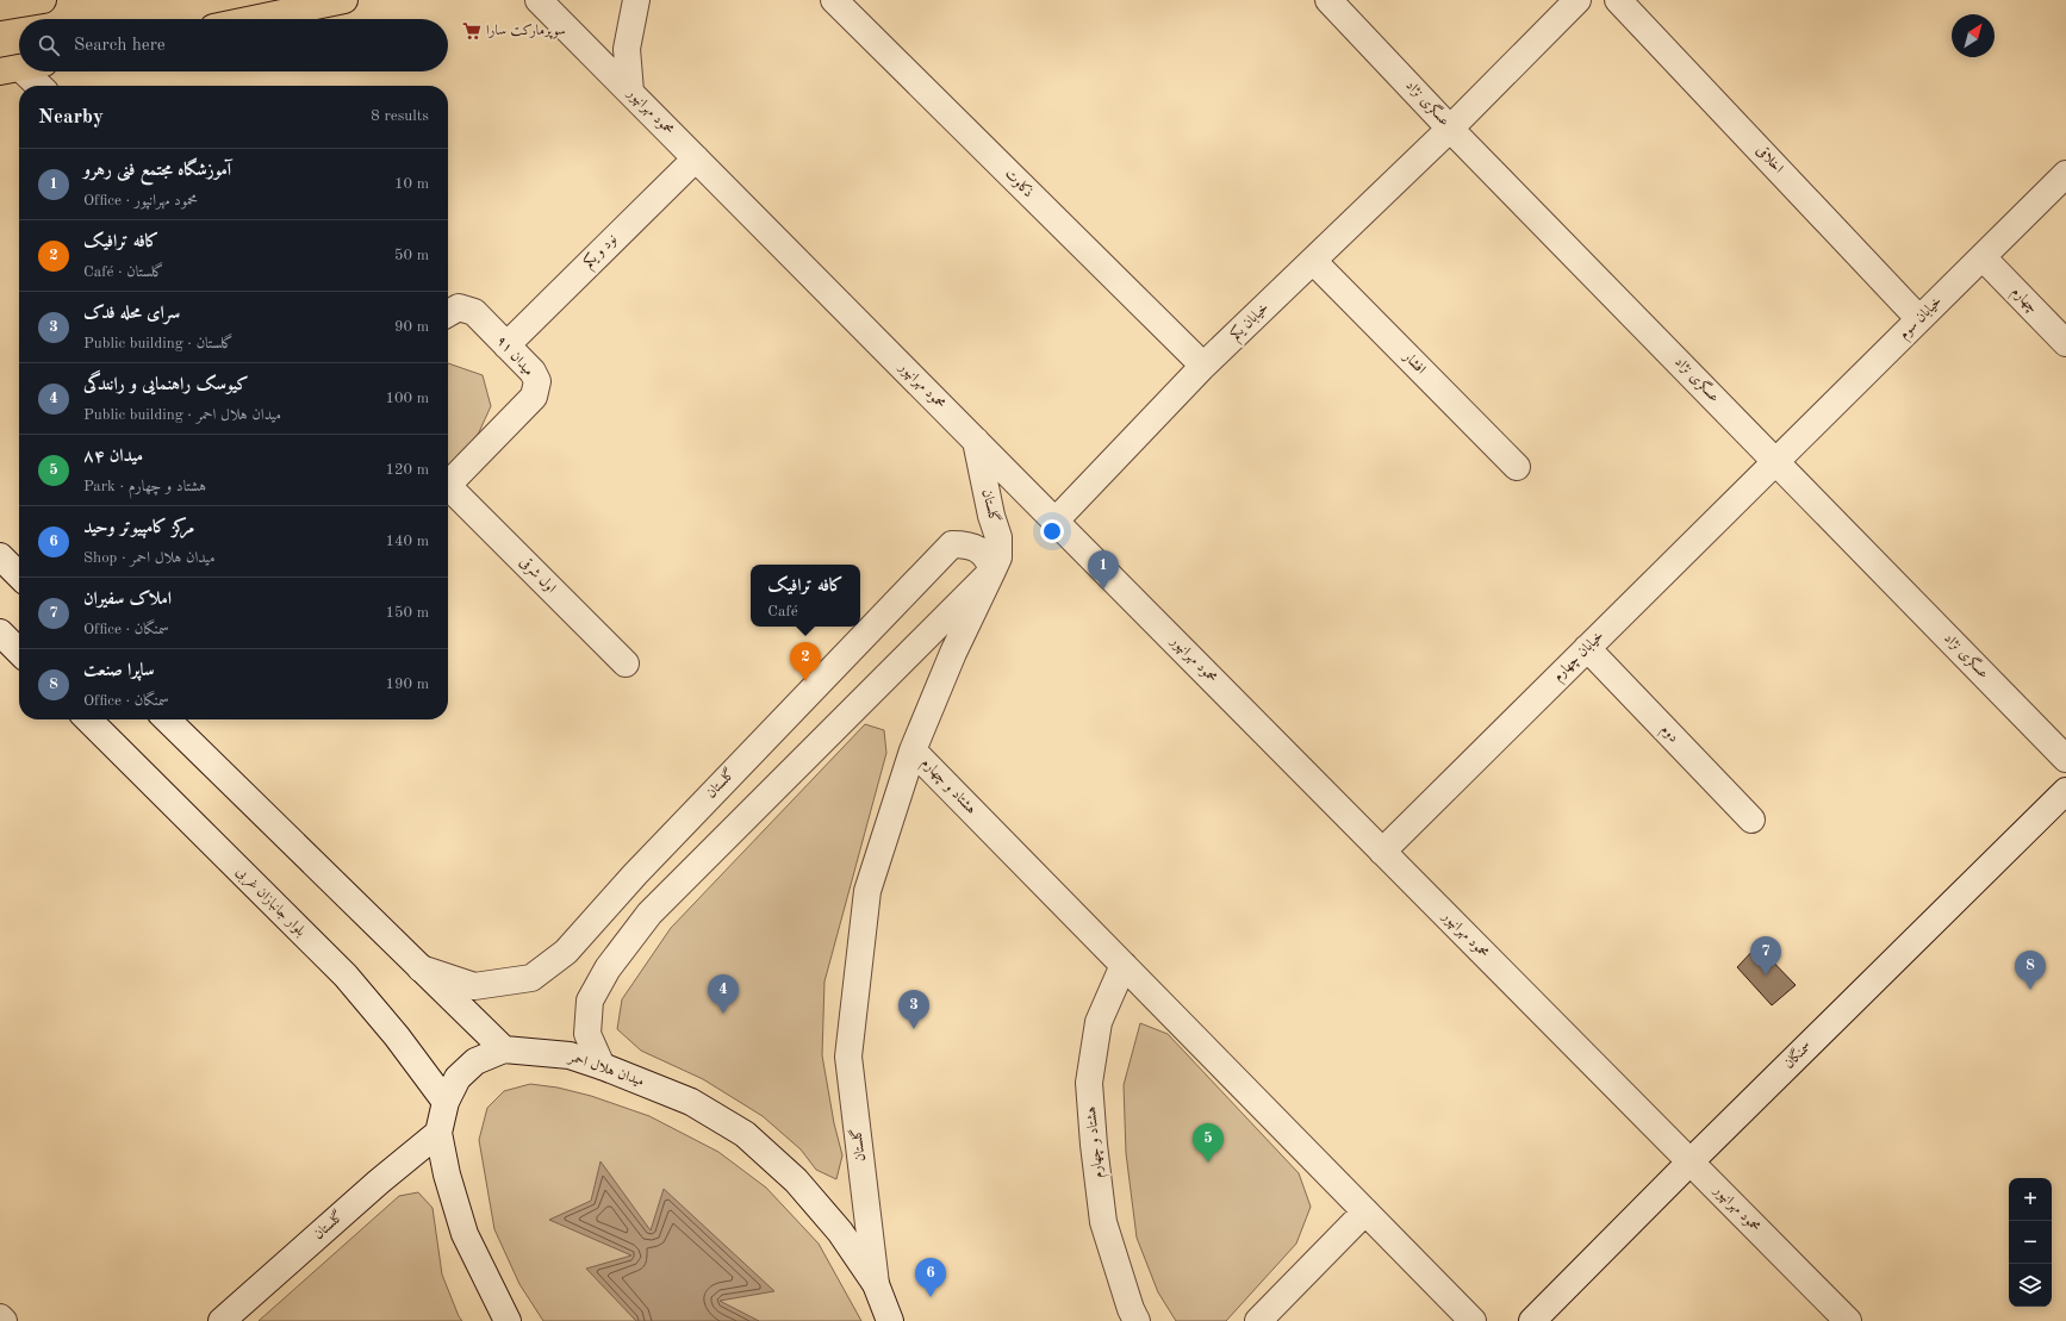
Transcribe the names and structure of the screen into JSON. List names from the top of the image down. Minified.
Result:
{"streets":{"street":["عسگری نژاد","محمود مهرانپور","اخلاقی","ذکاوت","نود و یکم","چهارم","خیابان سوم","خیابان یکم","میدان ۹۱","افشار","گلستان","اول شرقی","خیابان چهارم","دوم","هشتاد و چهارم","بلوار جانبازان غربی","سمنگان","میدان هلال احمر"]},"crossings":[["عسگری نژاد","خیابان سوم"],["عسگری نژاد","خیابان یکم"],["عسگری نژاد","خیابان چهارم"],["محمود مهرانپور","نود و یکم"],["محمود مهرانپور","خیابان یکم"],["محمود مهرانپور","گلستان"],["محمود مهرانپور","خیابان چهارم"],["محمود مهرانپور","سمنگان"],["اخلاقی","خیابان سوم"],["ذکاوت","خیابان یکم"],["نود و یکم","میدان ۹۱"],["چهارم","خیابان سوم"],["خیابان سوم","خیابان چهارم"],["خیابان یکم","افشار"],["گلستان","هشتاد و چهارم"],["گلستان","میدان هلال احمر"],["خیابان چهارم","دوم"],["بلوار جانبازان غربی","میدان هلال احمر"]],"places":{"supermarket":["سوپرمارکت سارا"]},"north":"top right","page":{"search":"Search here","heading":["Nearby","8 results"],"list":[{"mark":"1","name":"آموزشگاه مجتمع فنی رهرو","note":"Office · محمود مهرانپور","value":"10 m"},{"mark":"2","name":"کافه ترافیک","note":"Café · گلستان","value":"50 m"},{"mark":"3","name":"سرای محله فدک","note":"Public building · گلستان","value":"90 m"},{"mark":"4","name":"کیوسک راهنمایی و رانندگی","note":"Public building · میدان هلال احمر","value":"100 m"},{"mark":"5","name":"میدان ۸۴","note":"Park · هشتاد و چهارم","value":"120 m"},{"mark":"6","name":"مرکز کامپیوتر وحید","note":"Shop · میدان هلال احمر","value":"140 m"},{"mark":"7","name":"املاک سفیران","note":"Office · سمنگان","value":"150 m"},{"mark":"8","name":"ساپرا صنعت","note":"Office · سمنگان","value":"190 m"}],"pins":["1","2","7","8","4","3","5","6"],"popup":["کافه ترافیک","Café"],"map_buttons":["+","−"]}}
